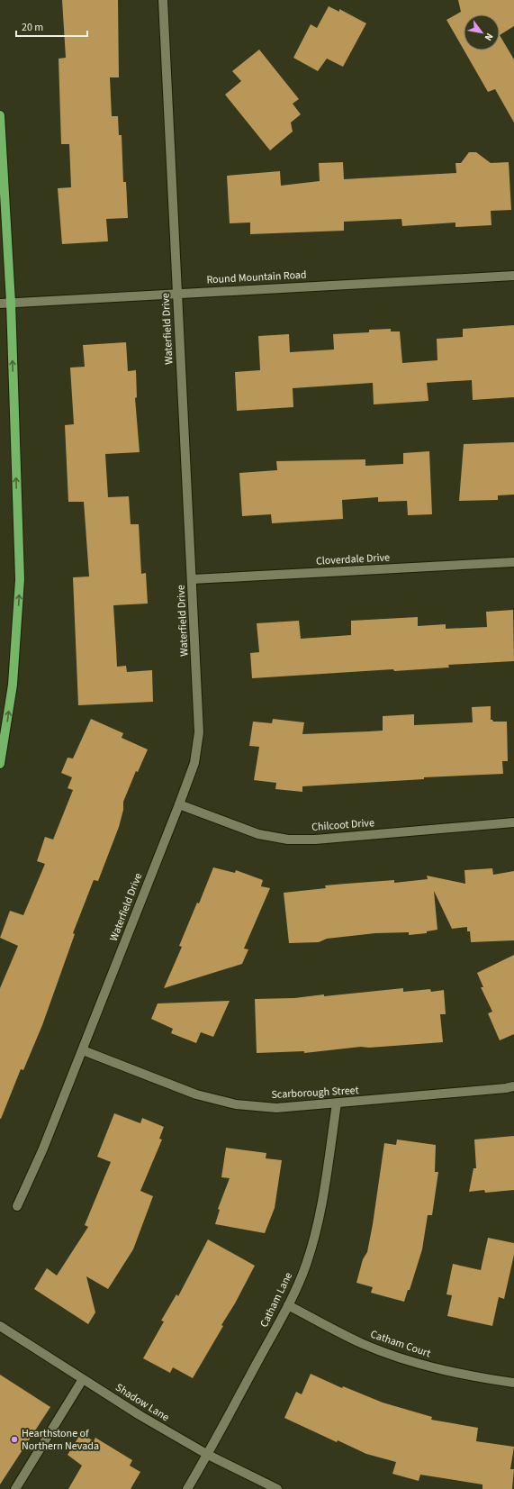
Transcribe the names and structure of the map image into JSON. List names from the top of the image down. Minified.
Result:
{"streets":{"street":["Round Mountain Road","Waterfield Drive","Cloverdale Drive","Chilcoot Drive","Scarborough Street","Catham Lane","Catham Court","Shadow Lane"]},"crossings":[["Round Mountain Road","Waterfield Drive"],["Waterfield Drive","Cloverdale Drive"],["Waterfield Drive","Chilcoot Drive"],["Waterfield Drive","Scarborough Street"],["Scarborough Street","Catham Lane"],["Catham Lane","Catham Court"],["Catham Lane","Shadow Lane"]],"places":["Hearthstone of Northern Nevada"],"scale_bar":"20 m","north":"bottom right"}
